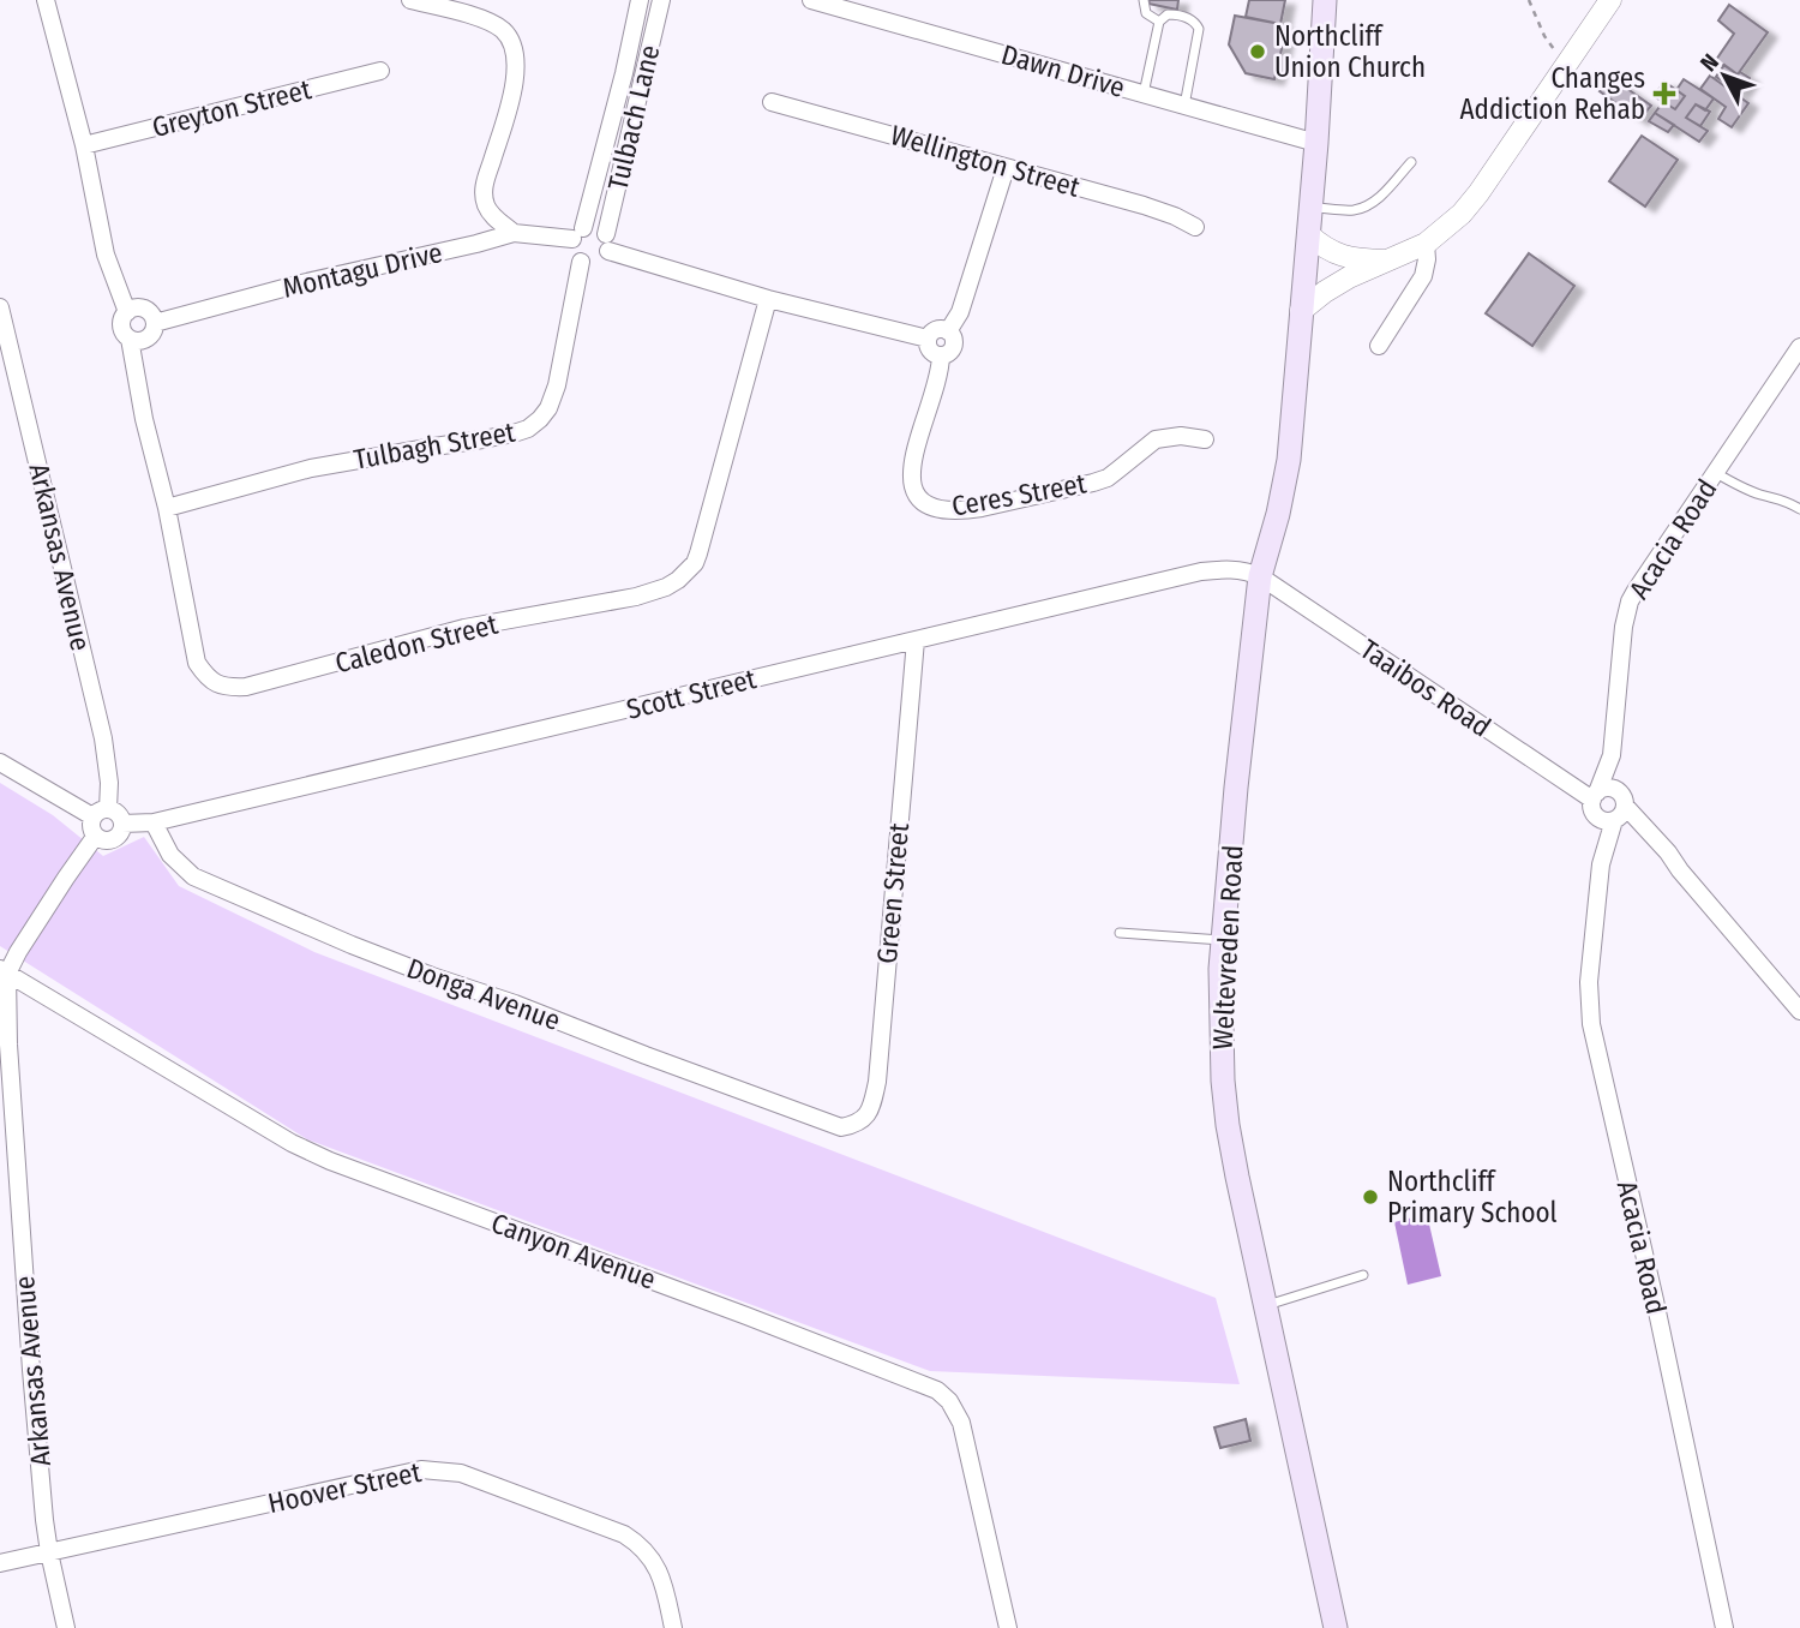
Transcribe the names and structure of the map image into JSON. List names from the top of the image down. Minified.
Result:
{"streets":{"main road":["Weltevreden Road"],"street":["Dawn Drive","Greyton Street","Tulbach Lane","Wellington Street","Montagu Drive","Tulbagh Street","Ceres Street","Acacia Road","Arkansas Avenue","Caledon Street","Taaibos Road","Scott Street","Green Street","Donga Avenue","Canyon Avenue","Hoover Street"]},"crossings":[["Dawn Drive","Weltevreden Road"],["Tulbach Lane","Montagu Drive"],["Tulbach Lane","Tulbagh Street"],["Montagu Drive","Tulbagh Street"],["Montagu Drive","Caledon Street"],["Tulbagh Street","Caledon Street"],["Acacia Road","Taaibos Road"],["Arkansas Avenue","Scott Street"],["Arkansas Avenue","Canyon Avenue"],["Arkansas Avenue","Hoover Street"],["Taaibos Road","Scott Street"],["Taaibos Road","Weltevreden Road"],["Scott Street","Green Street"],["Scott Street","Weltevreden Road"],["Scott Street","Donga Avenue"],["Green Street","Donga Avenue"]],"places":{"other":["Northcliff Union Church","Northcliff Primary School"],"health":["Changes Addiction Rehab"]},"north":"top left"}
